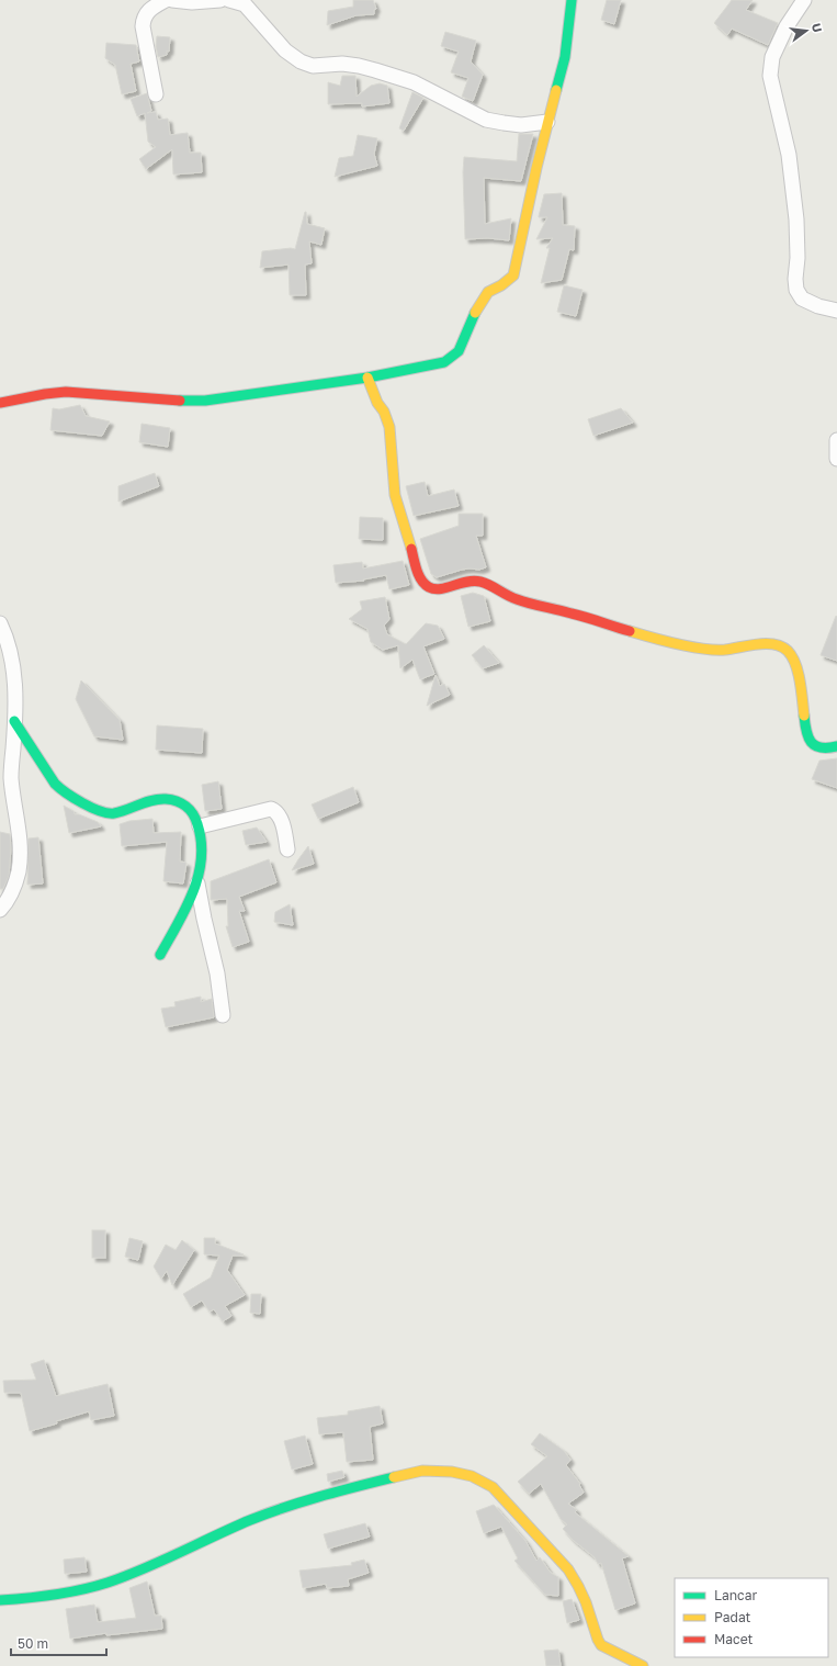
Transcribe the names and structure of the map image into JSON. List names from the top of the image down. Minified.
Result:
{"legend":["Lancar","Padat","Macet"],"scale_bar":"50 m","north":"right"}
